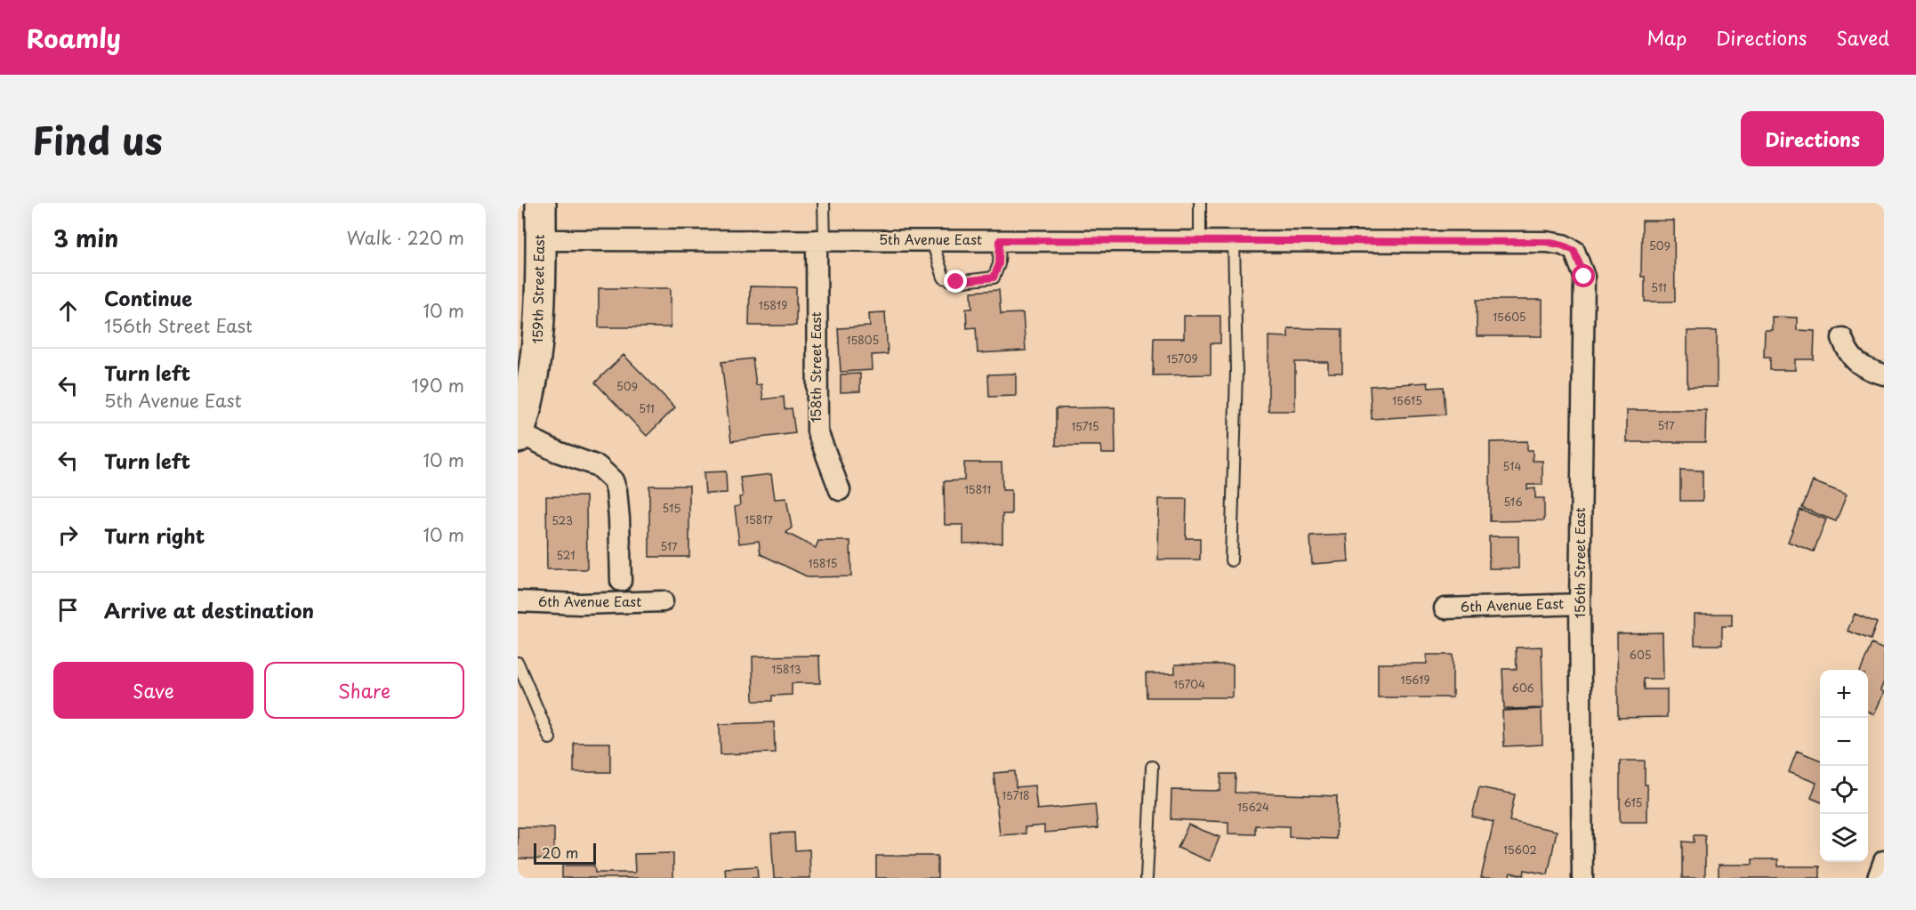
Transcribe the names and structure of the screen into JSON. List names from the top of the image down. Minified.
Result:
{"streets":{"street":["5th Avenue East","159th Street East","158th Street East","156th Street East","6th Avenue East"]},"crossings":[["5th Avenue East","159th Street East"],["5th Avenue East","158th Street East"],["5th Avenue East","156th Street East"],["156th Street East","6th Avenue East"]],"house_numbers":["509","511","15819","15605","15805","15709","509","15615","511","517","15715","514","15811","516","515","15817","523","517","521","15815","605","15813","15619","15704","606","15718","615","15624","15602"],"scale_bar":"20 m","page":{"header":"Roamly","nav":["Map","Directions","Saved"],"title":"Find us","buttons":["Directions",["Save","Share"]],"heading":["3 min","Walk · 220 m"],"list":[["Continue","156th Street East","10 m"],["Turn left","5th Avenue East","190 m"],["Turn left","10 m"],["Turn right","10 m"],"Arrive at destination"],"map_buttons":["+","−"],"scale":"20 m"}}
